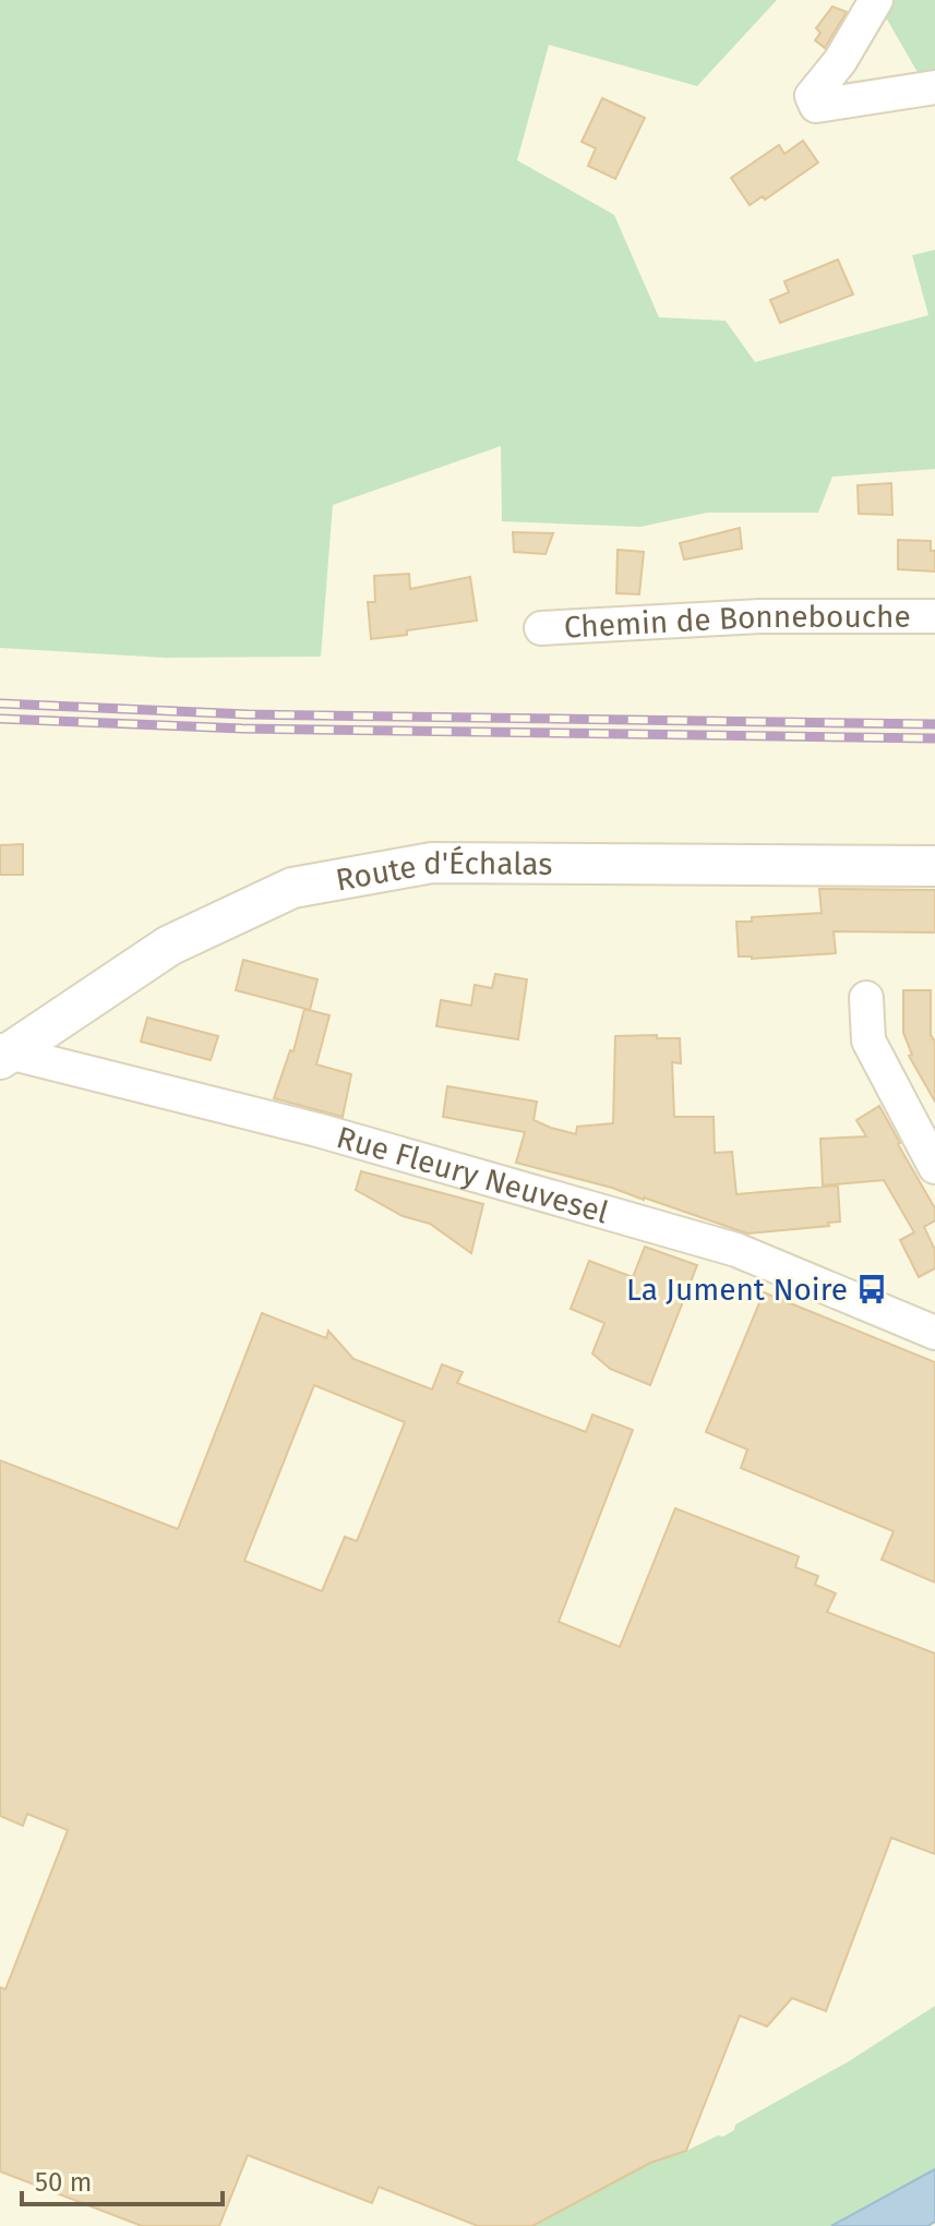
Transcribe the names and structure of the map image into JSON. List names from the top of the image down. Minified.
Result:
{"streets":{"street":["Chemin de Bonnebouche","Route d'Échalas","Rue Fleury Neuvesel"]},"crossings":[["Route d'Échalas","Rue Fleury Neuvesel"]],"places":{"bus stop":["La Jument Noire"]},"scale_bar":"50 m"}
